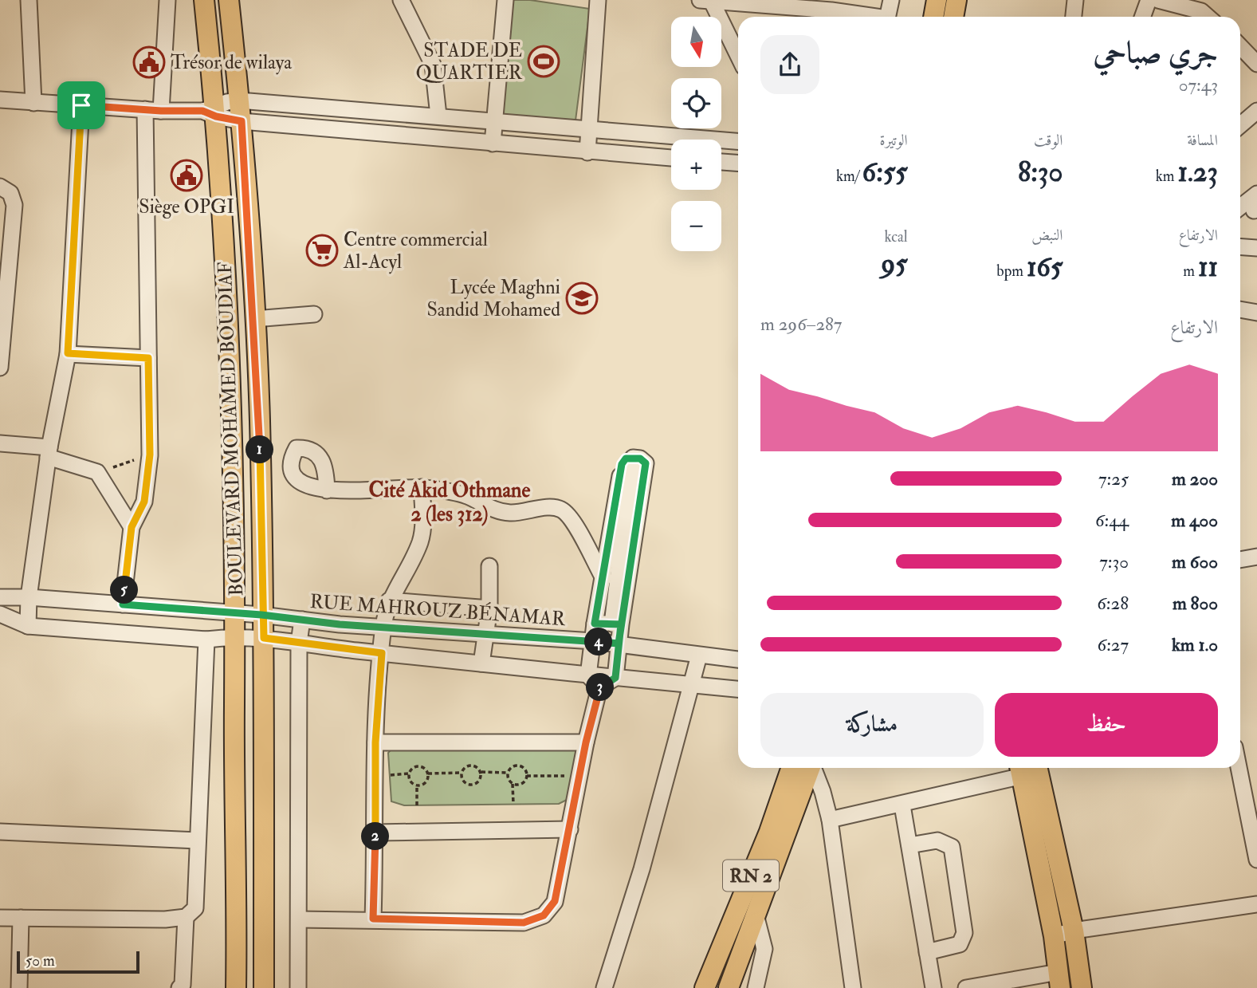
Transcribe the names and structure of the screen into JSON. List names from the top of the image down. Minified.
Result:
{"streets":{"main road":["BOULEVARD MOHAMED BOUDIAF","RN 2"],"street":["RUE MAHROUZ BÉNAMAR"]},"crossings":[["BOULEVARD MOHAMED BOUDIAF","RUE MAHROUZ BÉNAMAR"]],"districts":["Cité Akid Othmane 2 (les 312)"],"places":{"sports":["STADE DE QUARTIER"],"public building":["Trésor de wilaya","Siège OPGI"],"supermarket":["Centre commercial Al-Acyl"],"school or university":["Lycée Maghni Sandid Mohamed"]},"scale_bar":"50 m","north":"bottom","page":{"map_buttons":["+","−"],"heading":["جري صباحي","07:43"],"stats":[["المسافة","1.23 km"],["الوقت","8:30"],["الوتيرة","6:55 /km"],["الارتفاع","11 m"],["النبض","165 bpm"],["kcal","95"]],"chart":["الارتفاع","287–296 m"],"pins":["1","5","4","3","2"],"list":[{"name":"200 m","note":"7:25"},{"name":"400 m","note":"6:44"},{"name":"600 m","note":"7:30"},{"name":"800 m","note":"6:28"},{"name":"1.0 km","note":"6:27"}],"buttons":["حفظ","مشاركة"],"scale":"50 m"}}
